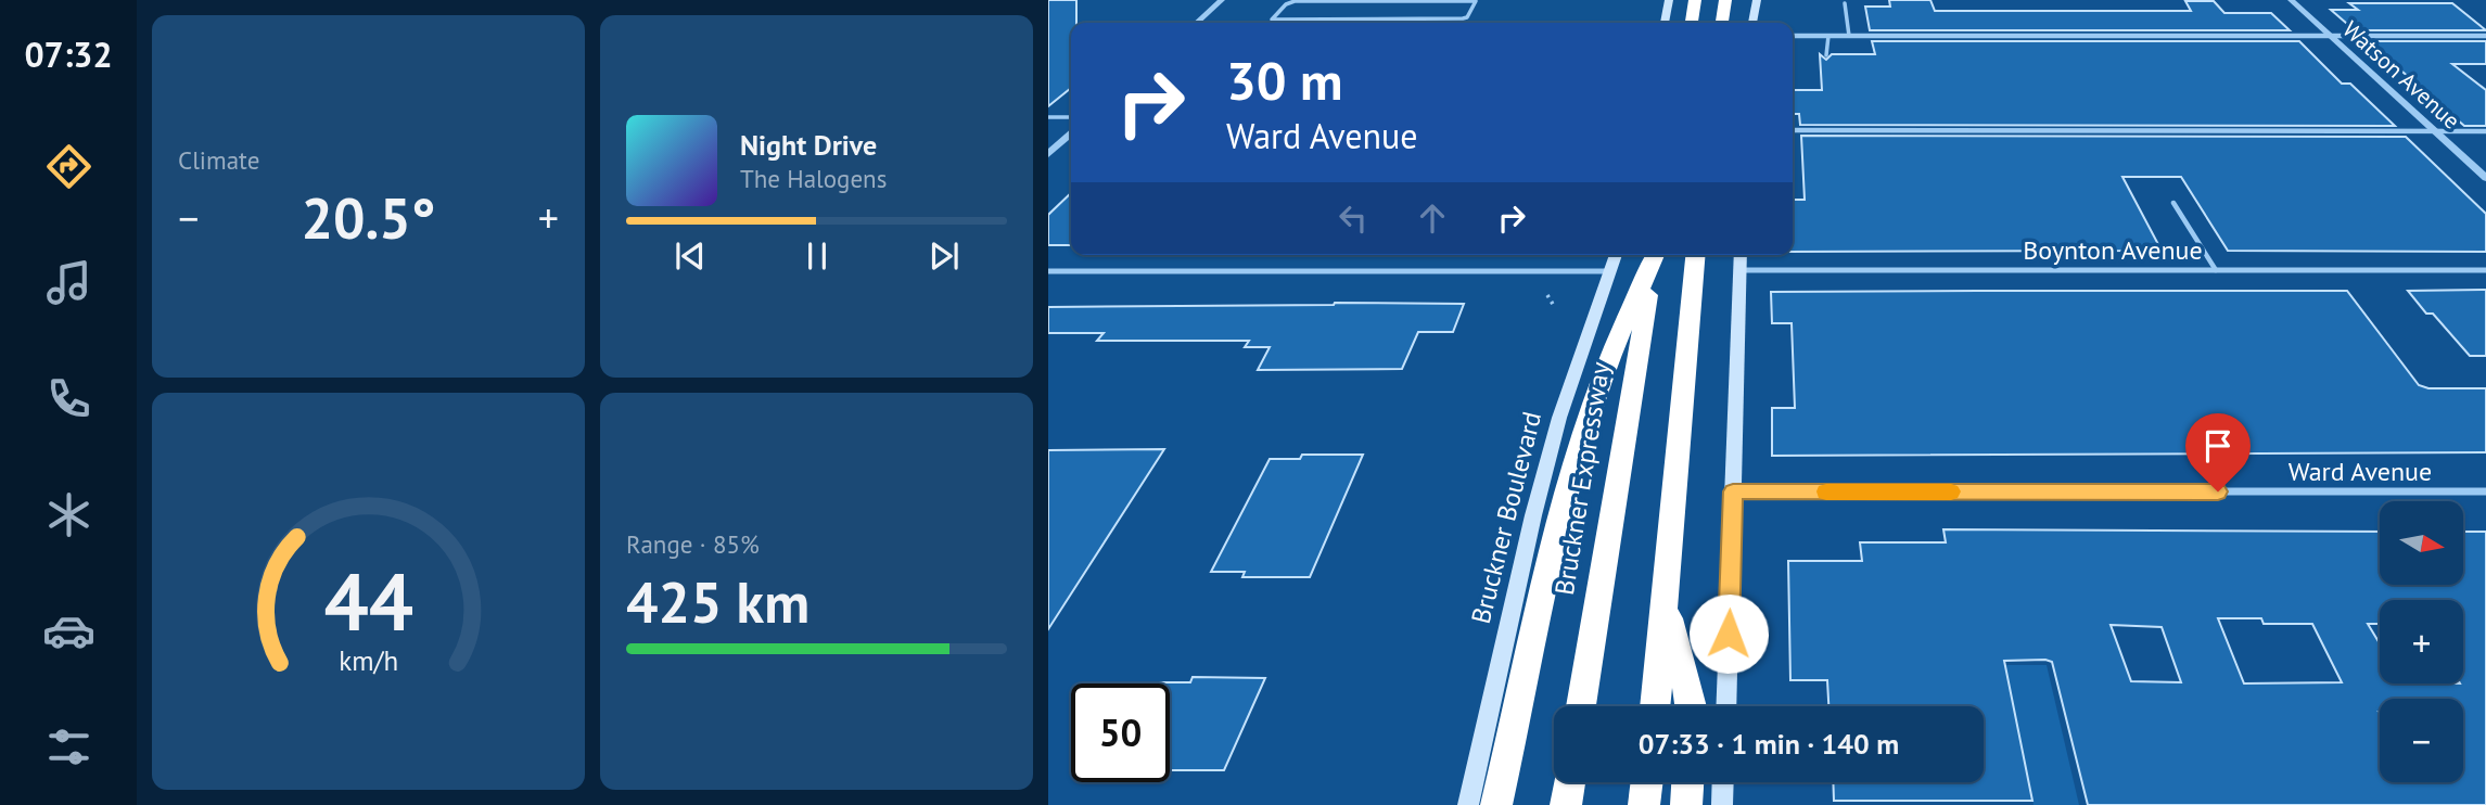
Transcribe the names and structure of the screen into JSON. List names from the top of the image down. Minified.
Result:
{"streets":{"highway":["Bruckner Expressway"],"main road":["Bruckner Boulevard"],"street":["Watson Avenue","Boynton Avenue","Ward Avenue"]},"north":"right","page":{"tabs":"07:32","tile":["Climate",["Range · 85%","425 km"]],"turn":["30 m","Ward Avenue"],"song":["Night Drive","The Halogens"],"heat":["−","20.5°","+"],"map_buttons":["+","−"],"limit":"50","trip":"07:33 · 1 min · 140 m","gauge":["44","km/h"]}}
